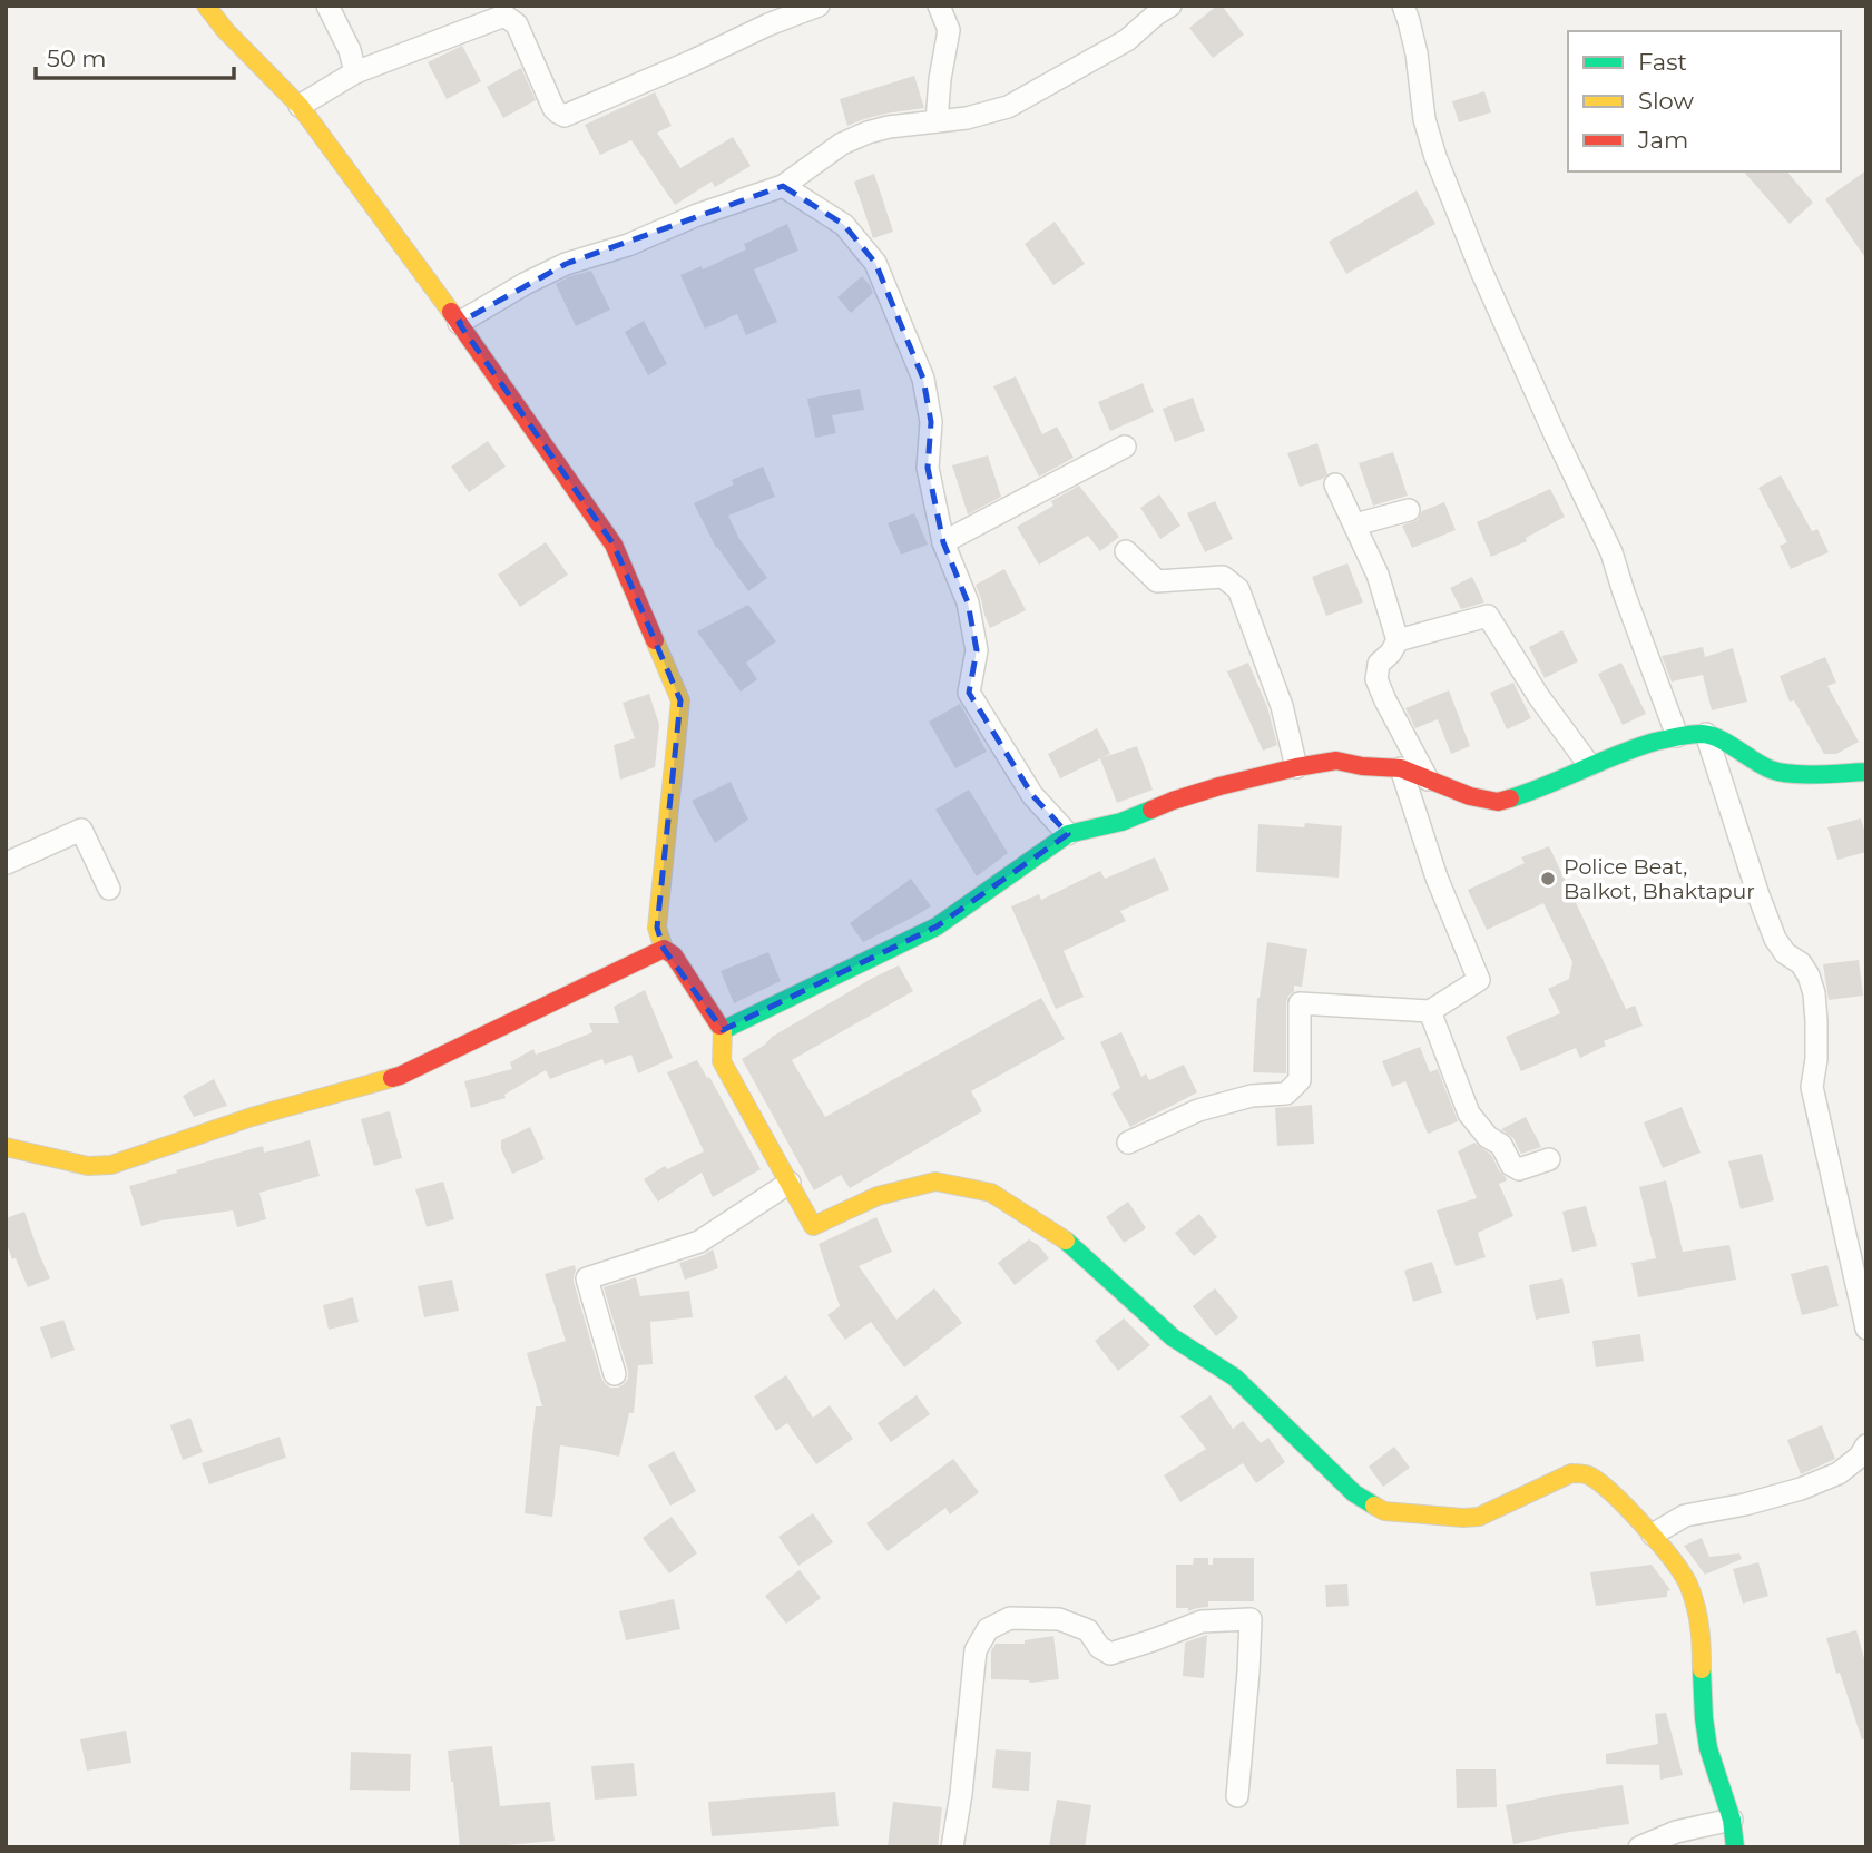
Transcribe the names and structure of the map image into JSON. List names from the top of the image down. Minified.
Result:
{"places":["Police Beat, Balkot, Bhaktapur"],"legend":["Fast","Slow","Jam"],"scale_bar":"50 m"}
